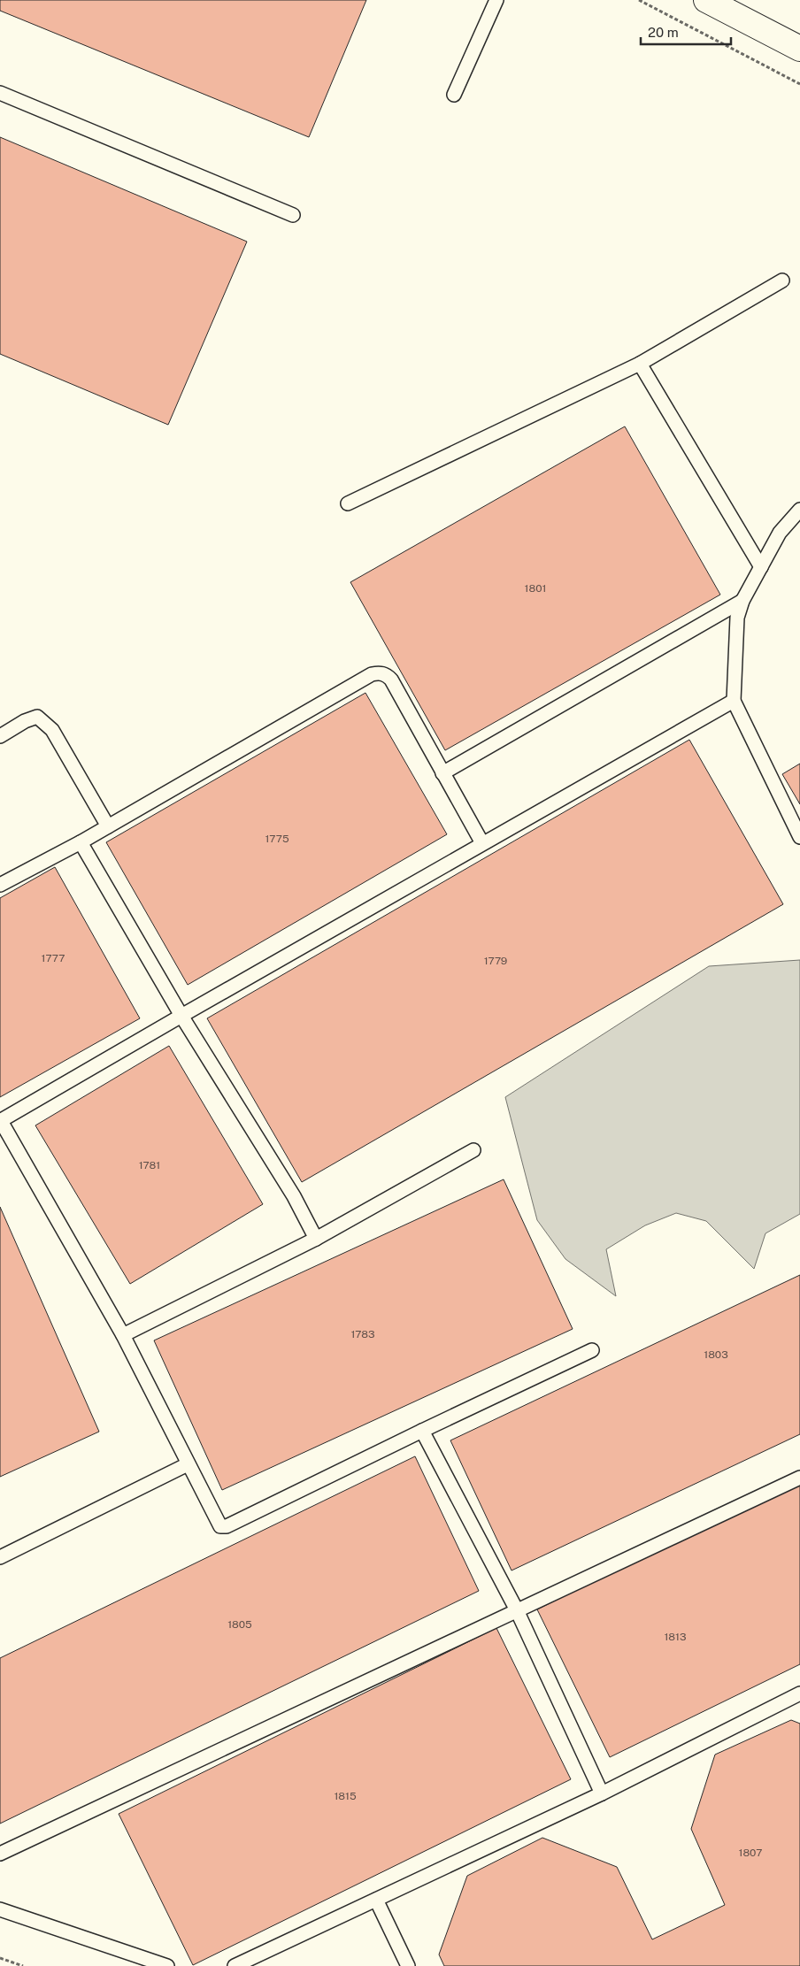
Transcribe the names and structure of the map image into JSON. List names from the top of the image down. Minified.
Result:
{"house_numbers":["1801","1775","1777","1779","1781","1783","1803","1805","1813","1815","1807"],"scale_bar":"20 m"}
